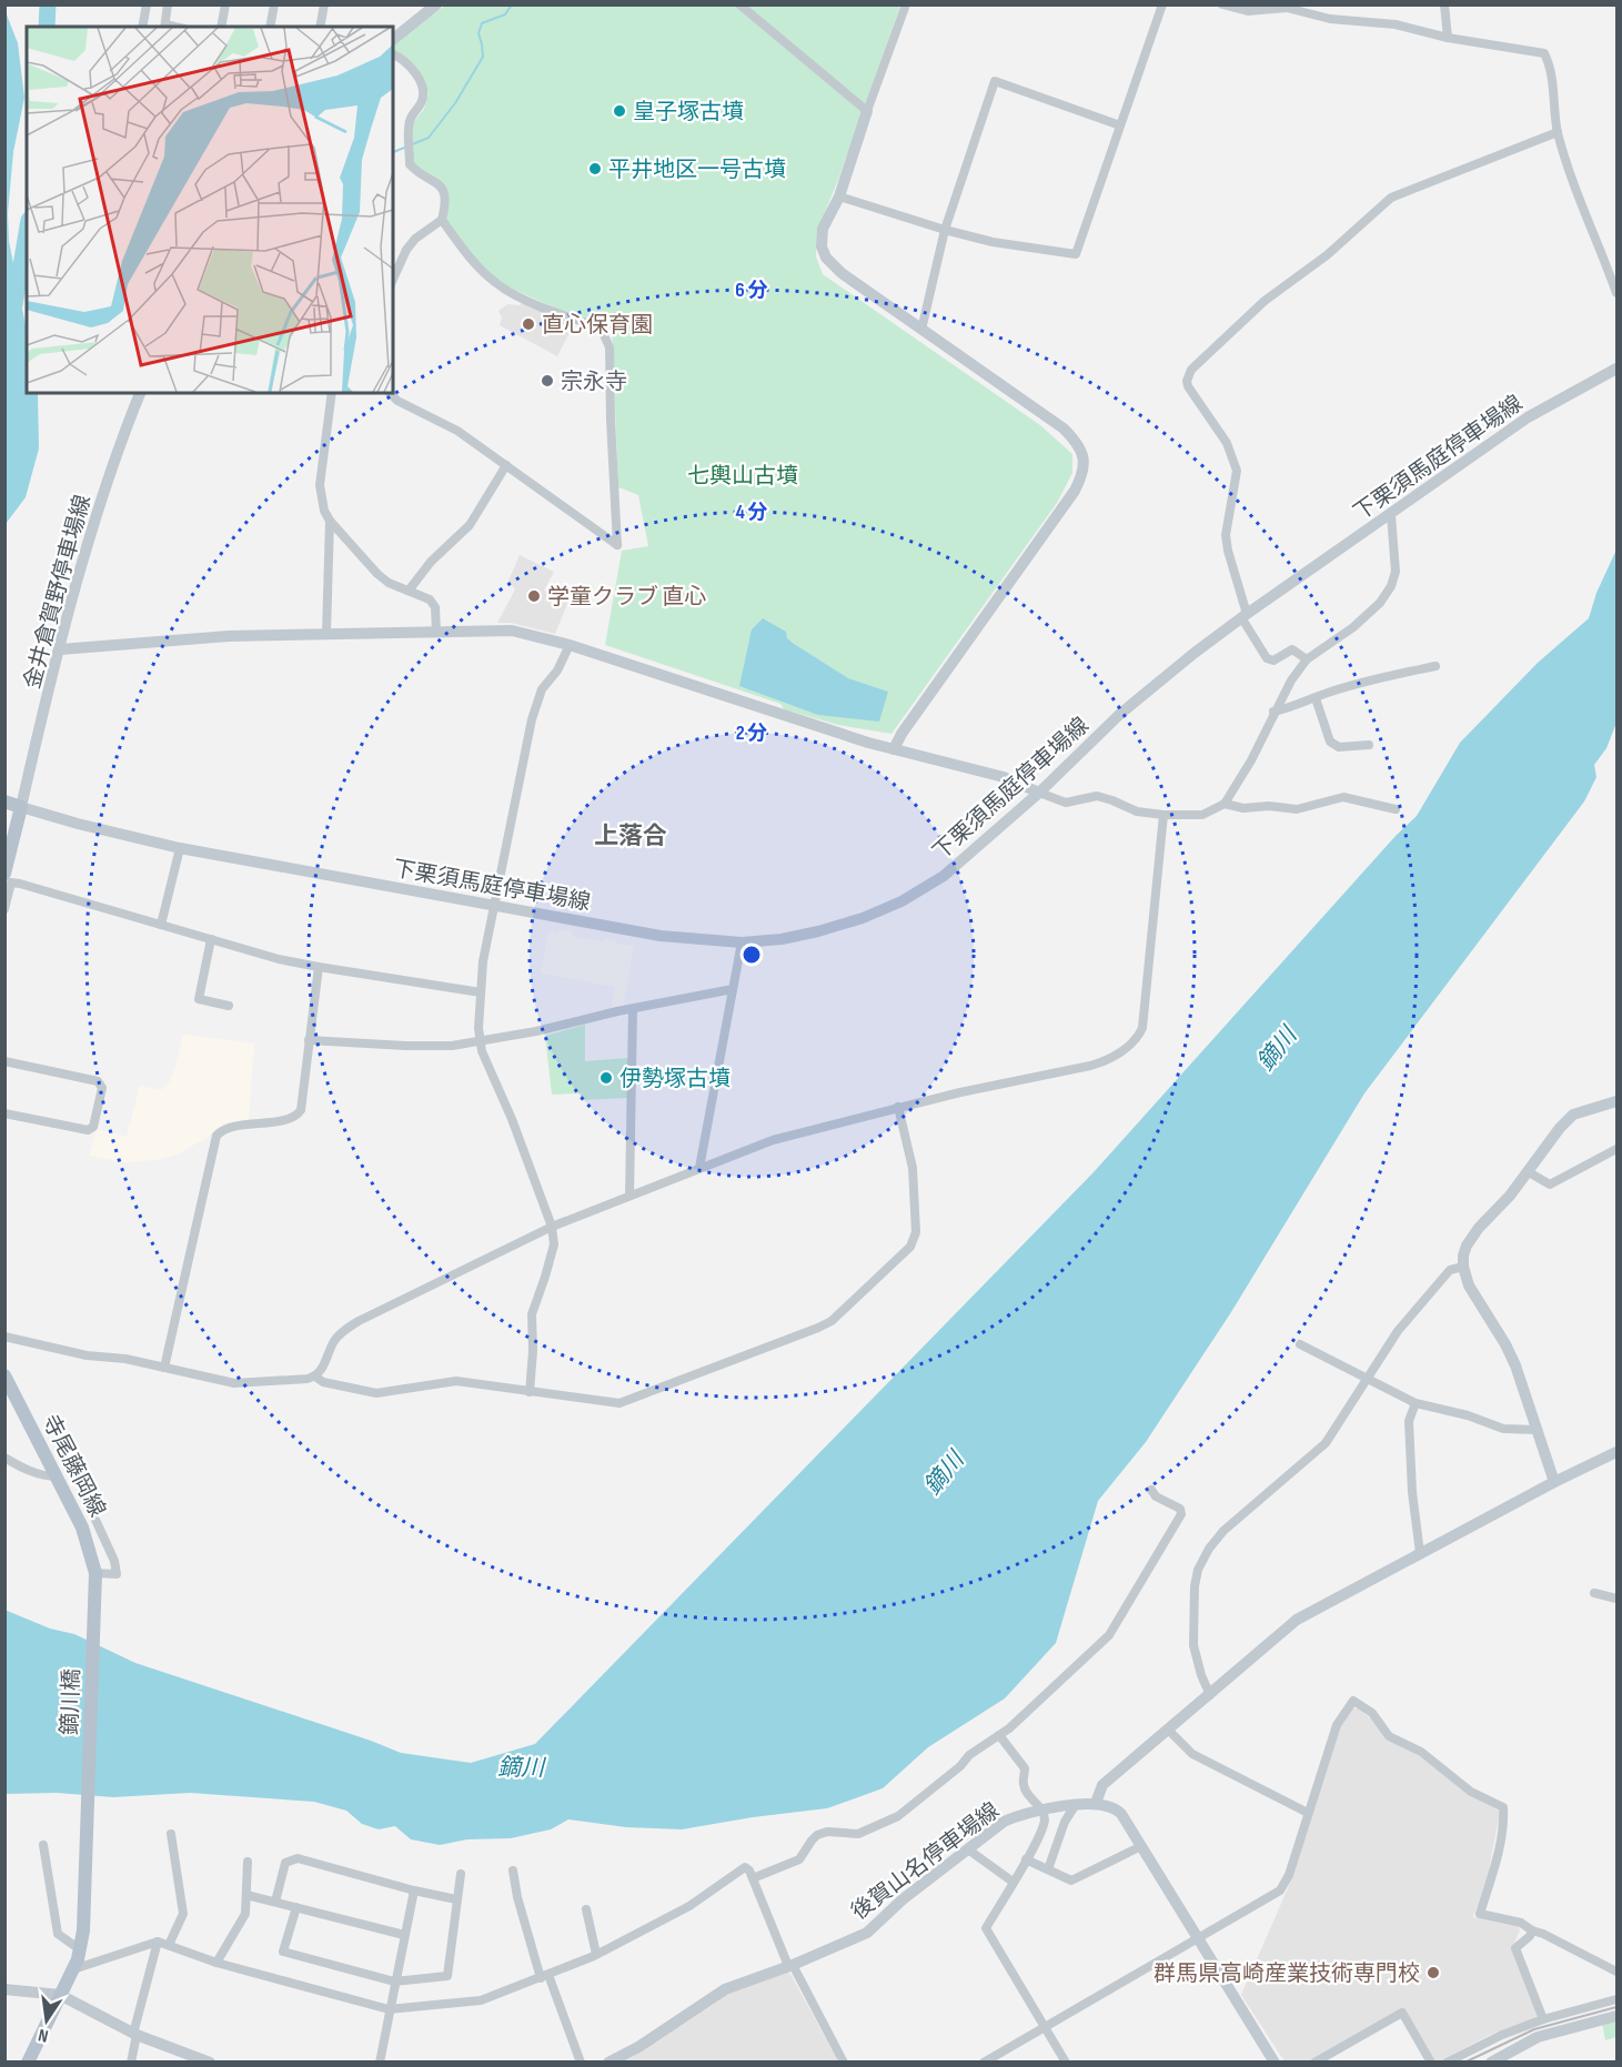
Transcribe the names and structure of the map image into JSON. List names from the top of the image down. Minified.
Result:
{"streets":{"main road":["下栗須馬庭停車場線","金井倉賀野停車場線","寺尾藤岡線","鏑川橋","後賀山名停車場線"]},"crossings":[["下栗須馬庭停車場線","金井倉賀野停車場線"],["寺尾藤岡線","鏑川橋"]],"districts":["上落合"],"water":["鏑川"],"parks":["七輿山古墳"],"places":["皇子塚古墳","平井地区一号古墳","直心保育園","宗永寺","学童クラブ 直心","伊勢塚古墳","群馬県高崎産業技術専門校"],"north":"bottom","rings":["6 分","4 分","2 分"]}
